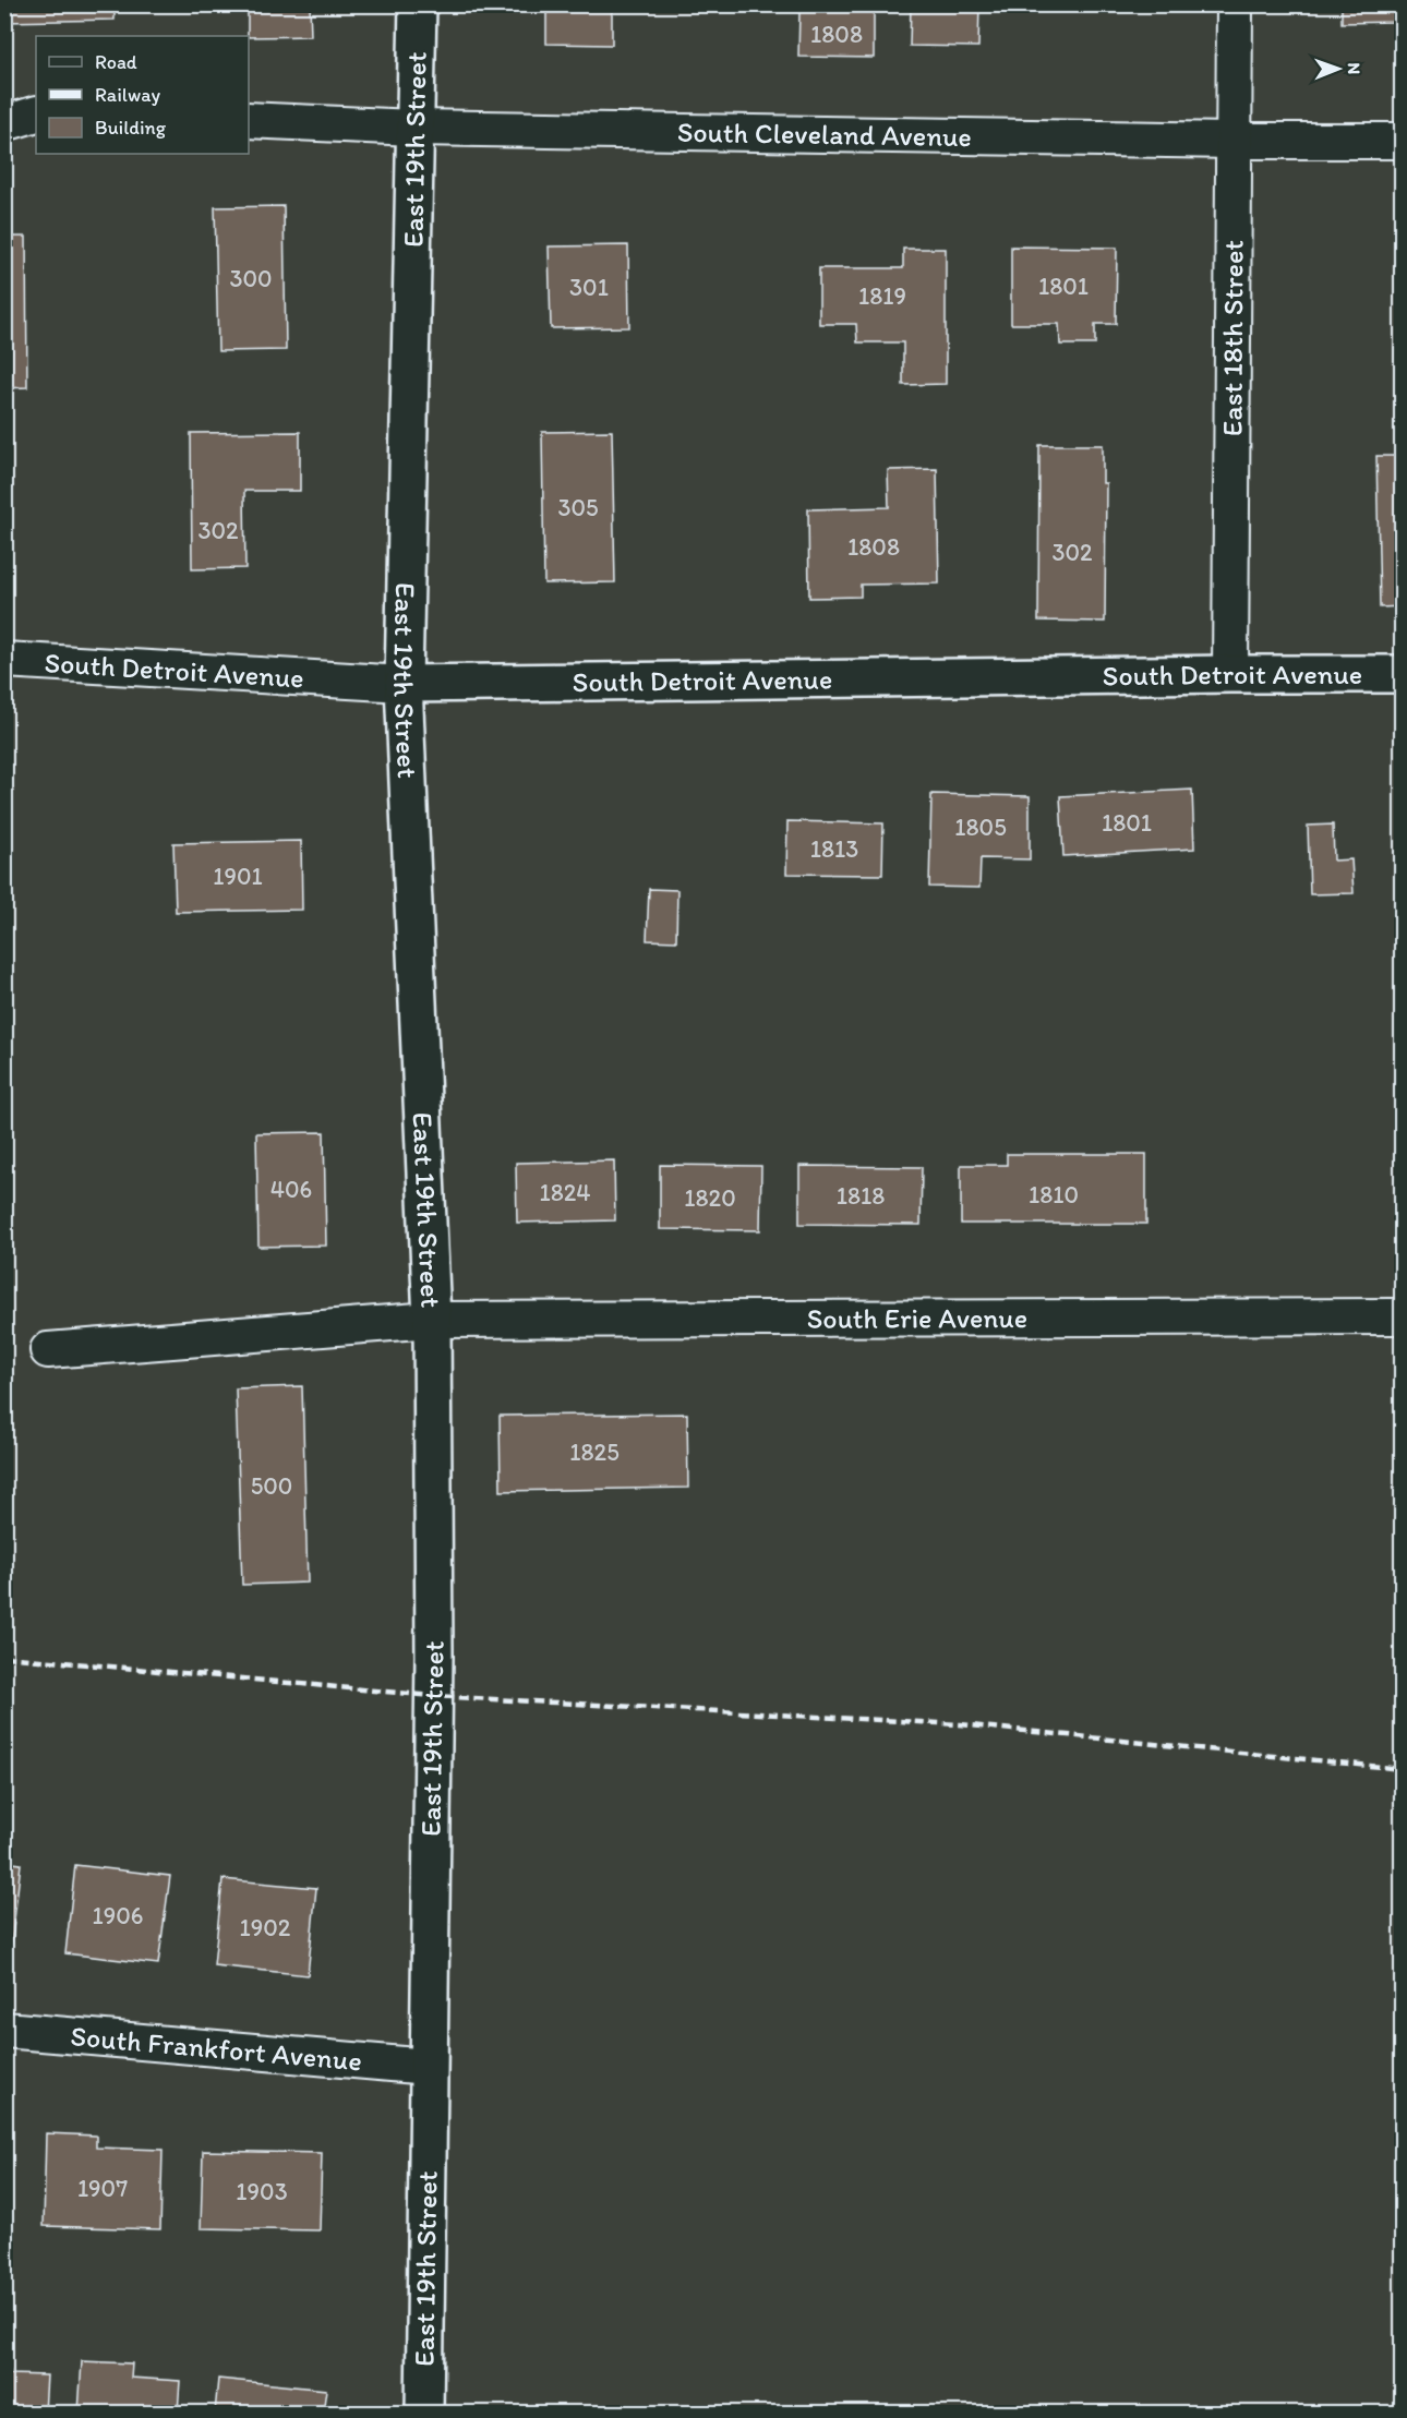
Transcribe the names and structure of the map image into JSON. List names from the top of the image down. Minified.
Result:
{"streets":{"street":["South Cleveland Avenue","East 19th Street","East 18th Street","South Detroit Avenue","South Erie Avenue","South Frankfort Avenue"]},"crossings":[["South Cleveland Avenue","East 19th Street"],["South Cleveland Avenue","East 18th Street"],["East 19th Street","South Detroit Avenue"],["East 19th Street","South Erie Avenue"],["East 19th Street","South Frankfort Avenue"],["East 18th Street","South Detroit Avenue"]],"house_numbers":["1808","300","1801","301","1819","305","302","1808","302","1801","1805","1813","1901","406","1824","1810","1818","1820","1825","500","1906","1902","1907","1903"],"legend":["Road","Railway","Building"],"north":"right"}
